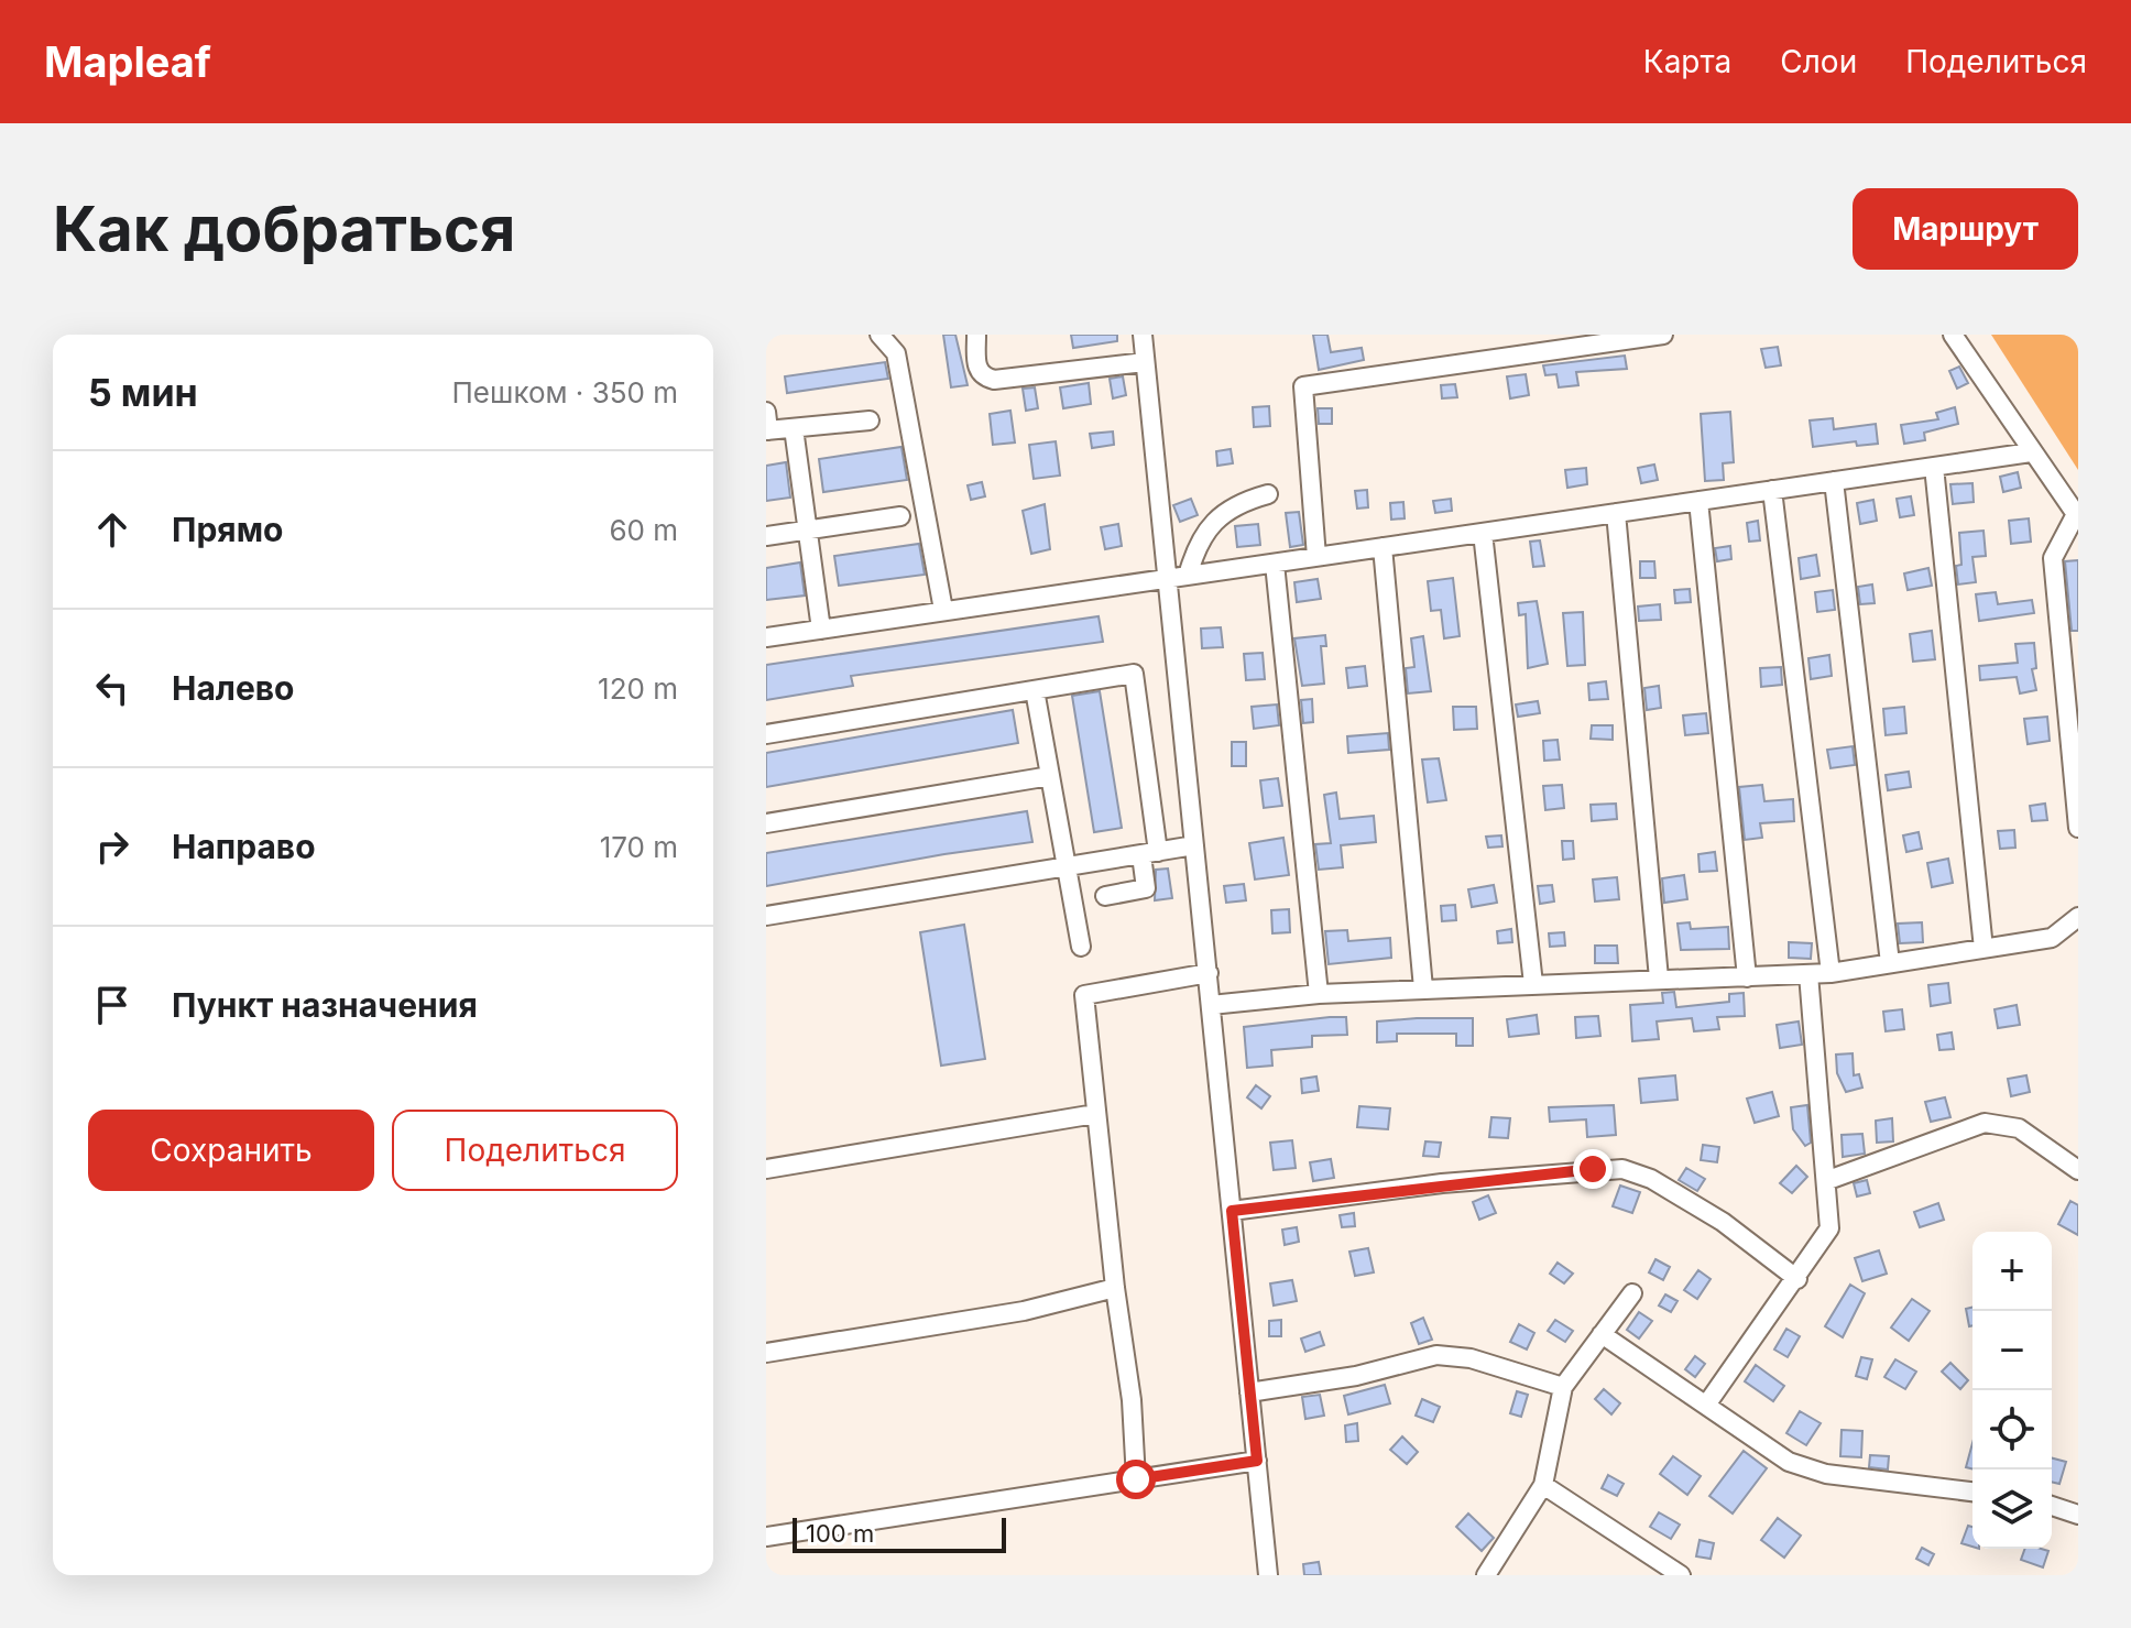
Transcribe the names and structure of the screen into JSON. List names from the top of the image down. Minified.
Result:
{"scale_bar":"100 m","page":{"header":"Mapleaf","nav":["Карта","Слои","Поделиться"],"buttons":["Маршрут",["Сохранить","Поделиться"]],"title":"Как добраться","heading":["5 мин","Пешком · 350 m"],"list":[["Прямо","60 m"],["Налево","120 m"],["Направо","170 m"],"Пункт назначения"],"map_buttons":["+","−"],"scale":"100 m"}}
